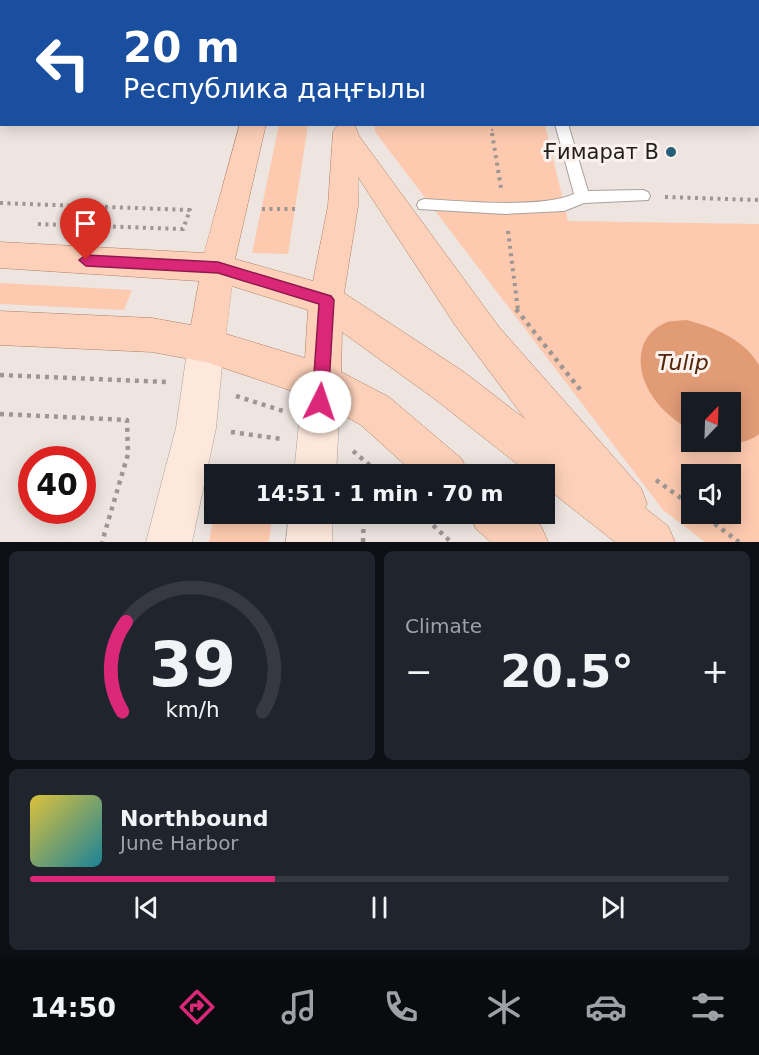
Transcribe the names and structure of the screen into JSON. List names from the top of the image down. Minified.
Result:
{"water":["Tulip"],"places":["Ғимарат В"],"north":"top right","page":{"turn":["20 m","Республика даңғылы"],"limit":"40","trip":"14:51 · 1 min · 70 m","tile":"Climate","heat":["−","20.5°","+"],"song":["Northbound","June Harbor"],"tabs":"14:50","gauge":["39","km/h"]}}
